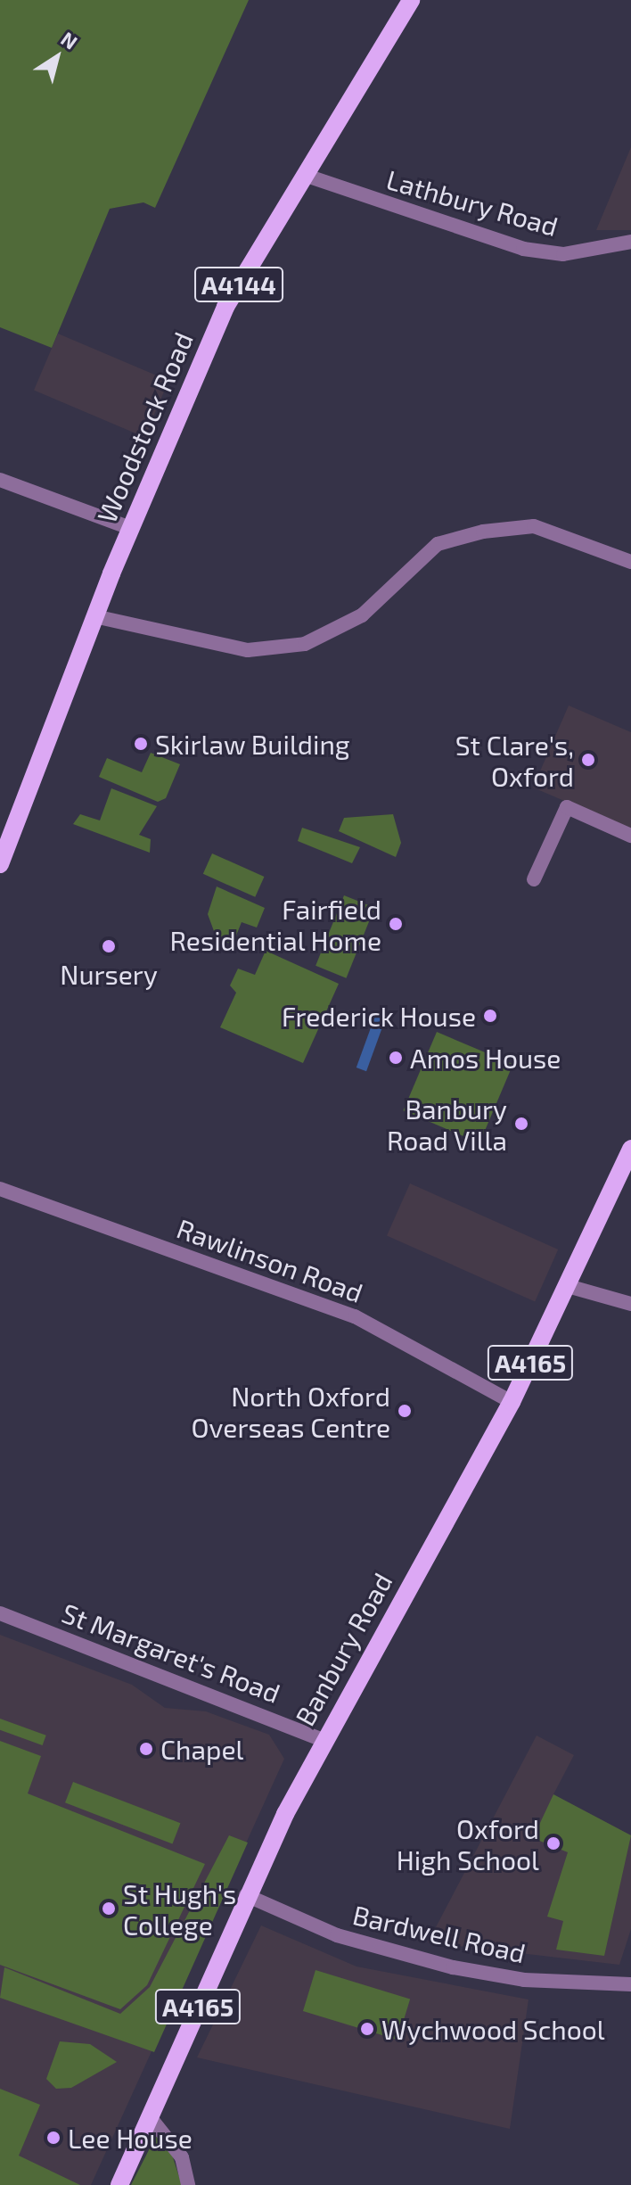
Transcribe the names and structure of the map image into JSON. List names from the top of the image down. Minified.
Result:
{"streets":{"main road":["A4144","Woodstock Road","A4165","Banbury Road"],"street":["Lathbury Road","Rawlinson Road","St Margaret's Road","Bardwell Road"]},"crossings":[["Lathbury Road","Woodstock Road"],["Rawlinson Road","Banbury Road"],["Banbury Road","St Margaret's Road"],["Banbury Road","Bardwell Road"]],"places":["Skirlaw Building","St Clare's, Oxford","Fairfield Residential Home","Nursery","Frederick House","Amos House","Banbury Road Villa","North Oxford Overseas Centre","Chapel","Oxford High School","St Hugh's College","Wychwood School","Lee House"],"north":"top right"}
